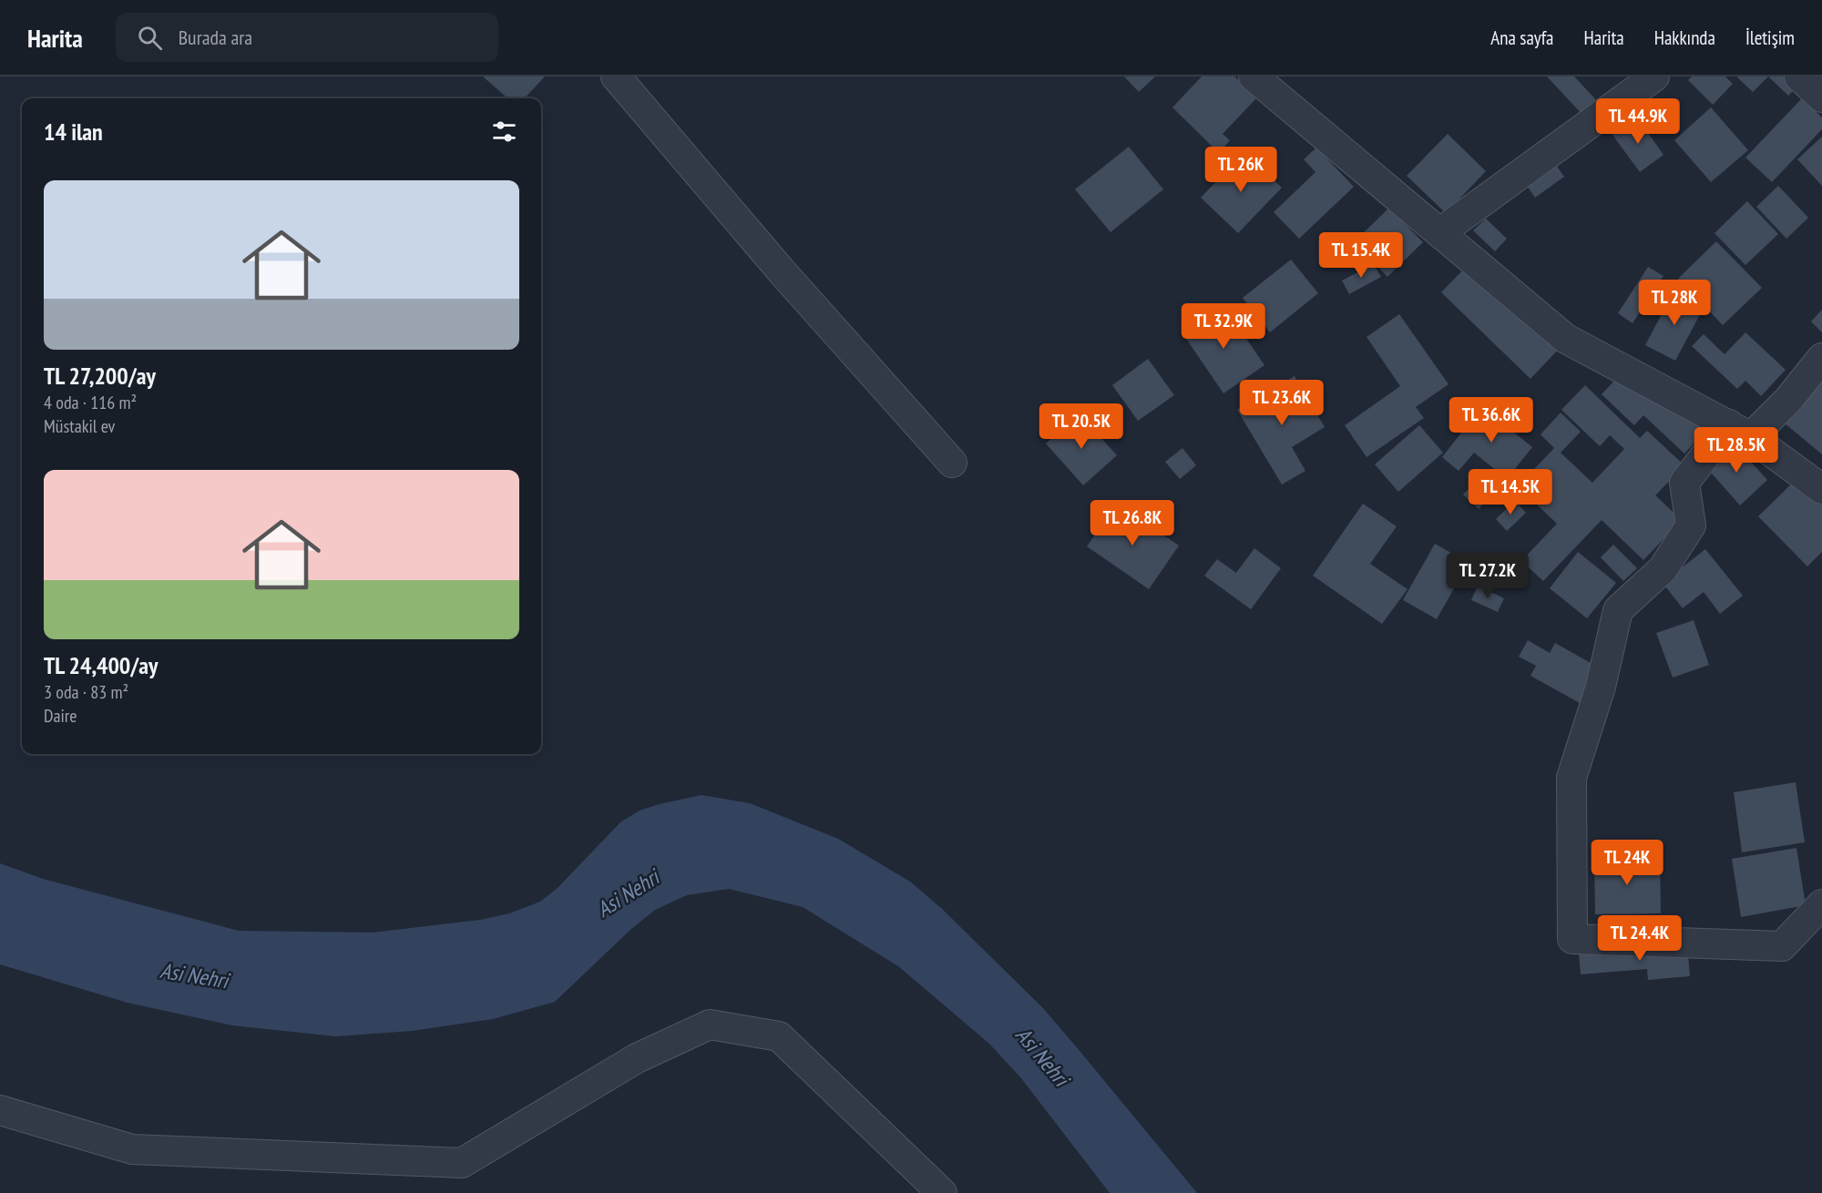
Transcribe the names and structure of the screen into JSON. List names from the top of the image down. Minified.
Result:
{"water":["Asi Nehri"],"page":{"header":"Harita","search":"Burada ara","nav":["Ana sayfa","Harita","Hakkında","İletişim"],"price":["TL 44.9K","TL 26K","TL 15.4K","TL 28K","TL 32.9K","TL 23.6K","TL 36.6K","TL 20.5K","TL 28.5K","TL 14.5K","TL 26.8K","TL 27.2K","TL 24K","TL 24.4K"],"heading":"14 ilan","list":[{"name":"TL 27,200/ay","note":"4 oda · 116 m² · Müstakil ev"},{"name":"TL 24,400/ay","note":"3 oda · 83 m² · Daire"}]}}
